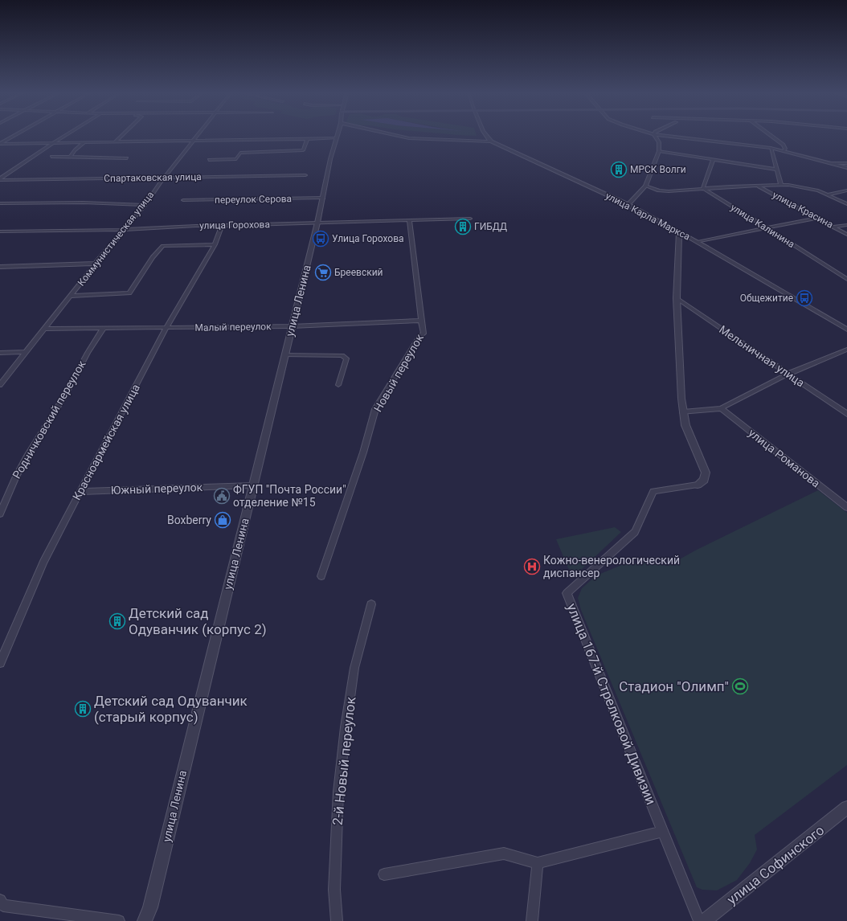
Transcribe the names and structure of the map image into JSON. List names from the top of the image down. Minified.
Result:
{"streets":{"street":["Спартаковская улица","переулок Серова","улица Красина","улица Карла Маркса","улица Горохова","улица Калинина","Коммунистическая улица","улица Ленина","Малый переулок","Мельничная улица","Новый переулок","Родничковский переулок","Красноармейская улица","улица Романова","Южный переулок","улица 167-й Стрелковой Дивизии","2-й Новый переулок","улица Софинского"]},"crossings":[["Спартаковская улица","Коммунистическая улица"],["переулок Серова","улица Ленина"],["улица Карла Маркса","улица 167-й Стрелковой Дивизии"],["улица Горохова","Коммунистическая улица"],["улица Горохова","улица Ленина"],["улица Горохова","Новый переулок"],["улица Горохова","Красноармейская улица"],["Коммунистическая улица","Малый переулок"],["улица Ленина","Малый переулок"],["улица Ленина","Южный переулок"],["Малый переулок","Новый переулок"],["Малый переулок","Родничковский переулок"],["Малый переулок","Красноармейская улица"],["Мельничная улица","улица 167-й Стрелковой Дивизии"],["Красноармейская улица","Южный переулок"]],"places":{"building":["МРСК Волги","ГИБДД","Детский сад Одуванчик (корпус 2)","Детский сад Одуванчик (старый корпус)"],"bus stop":["Улица Горохова","Общежитие"],"supermarket":["Бреевский"],"public building":["ФГУП \"Почта России\" отделение №15"],"shop":["Boxberry"],"hospital":["Кожно-венерологический диспансер"],"sports":["Стадион \"Олимп\""]}}
